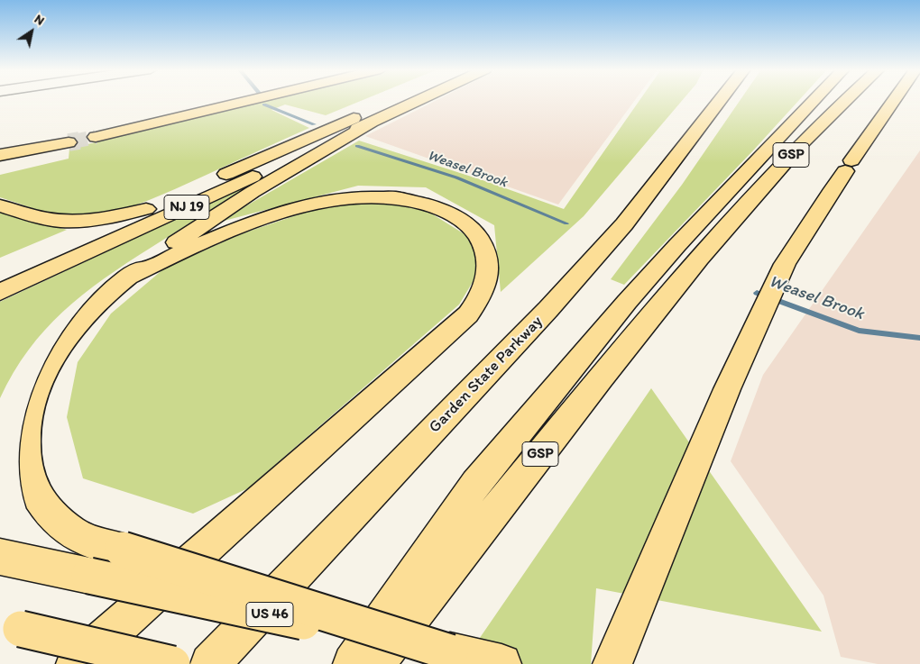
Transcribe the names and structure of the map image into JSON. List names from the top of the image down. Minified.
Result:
{"streets":{"highway":["GSP","NJ 19","Garden State Parkway","US 46"]},"water":["Weasel Brook"],"north":"top right"}
